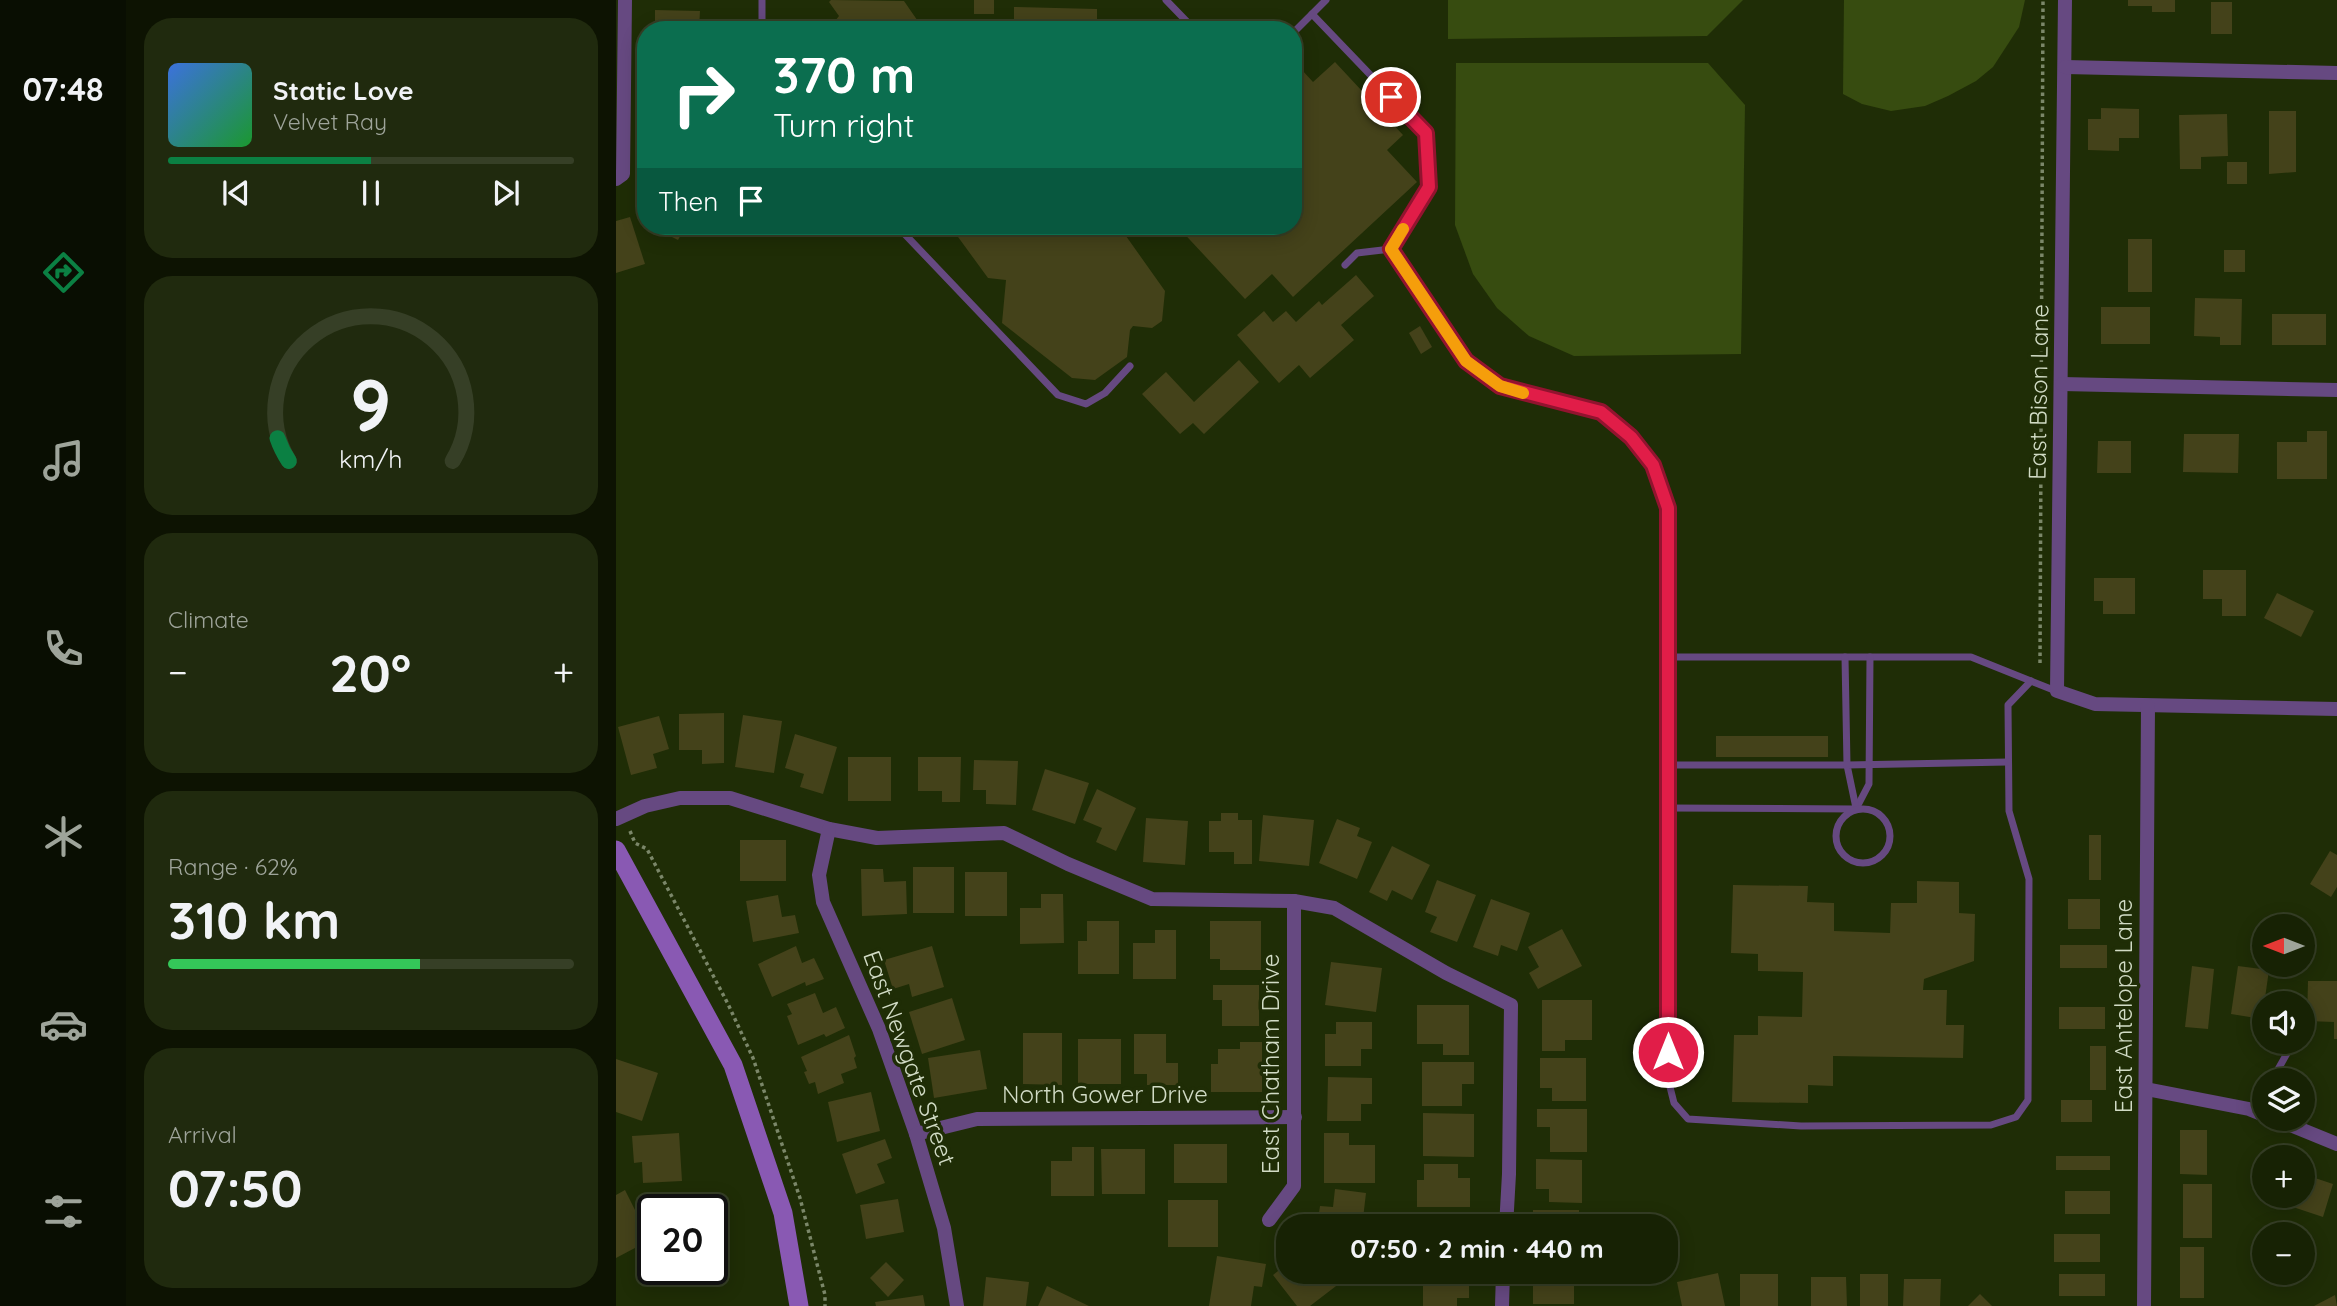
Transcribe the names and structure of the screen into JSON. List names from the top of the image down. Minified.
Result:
{"streets":{"street":["East Bison Lane","East Antelope Lane","East Newgate Street","East Chatham Drive","North Gower Drive"]},"crossings":[["East Newgate Street","North Gower Drive"],["East Chatham Drive","North Gower Drive"]],"north":"left","page":{"tabs":"07:48","turn":["370 m","Turn right"],"song":["Static Love","Velvet Ray"],"then":"Then","tile":["Climate",["Range · 62%","310 km"],["Arrival","07:50"]],"heat":["−","20°","+"],"map_buttons":["+","−"],"limit":"20","trip":"07:50 · 2 min · 440 m","gauge":["9","km/h"]}}
